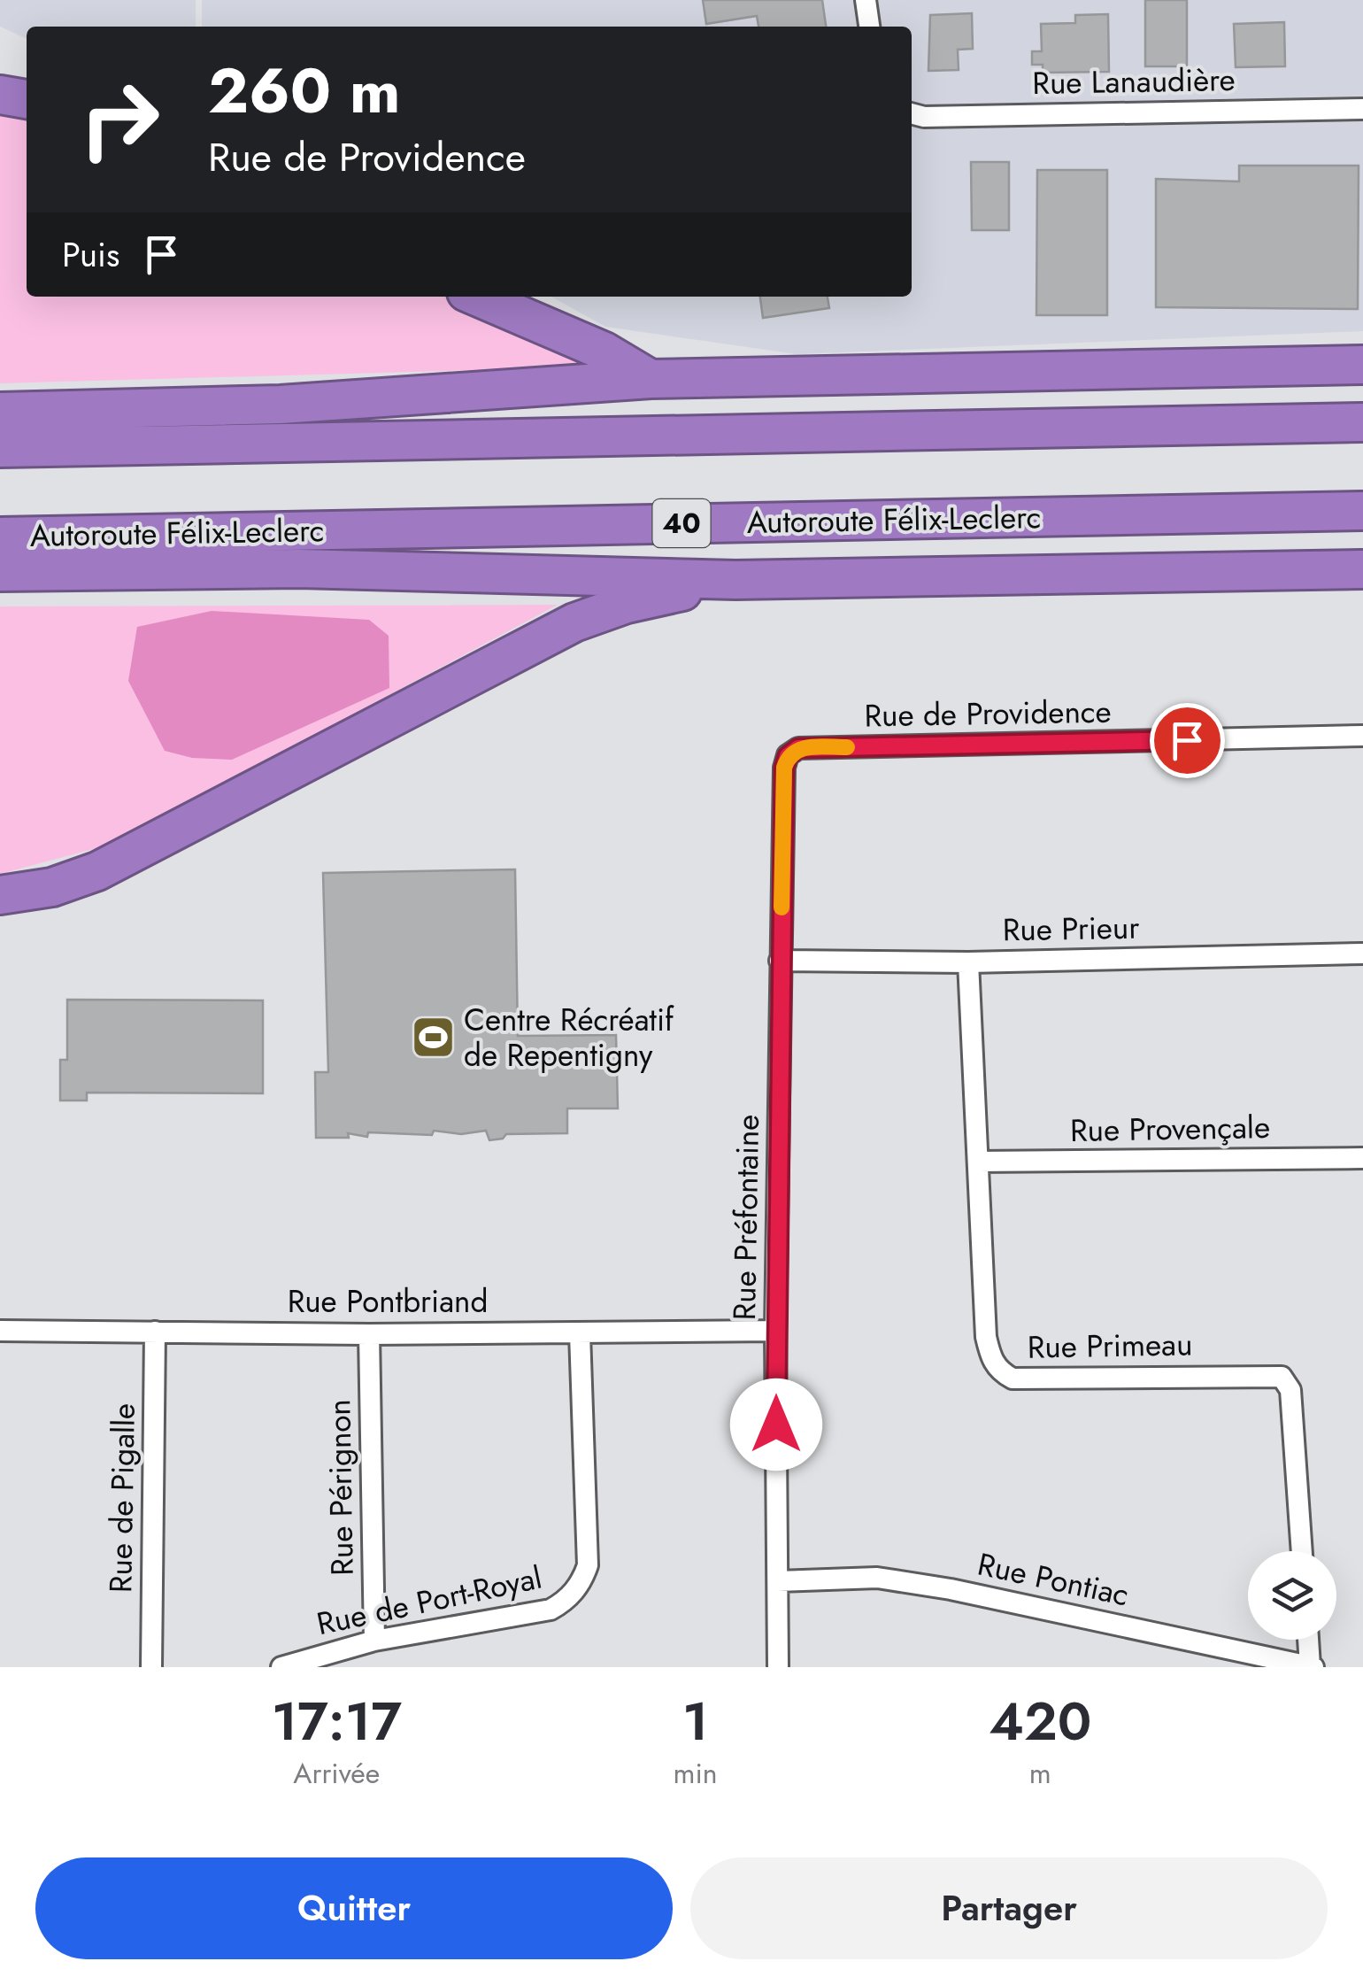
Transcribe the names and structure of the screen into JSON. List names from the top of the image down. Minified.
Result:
{"streets":{"highway":["Autoroute Félix-Leclerc","40"],"street":["Rue Lanaudière","Rue de Providence","Rue Prieur","Rue Provençale","Rue Préfontaine","Rue Pontbriand","Rue Primeau","Rue Pérignon","Rue de Pigalle","Rue Pontiac","Rue de Port-Royal"]},"crossings":[["Rue de Providence","Rue Préfontaine"],["Rue Prieur","Rue Préfontaine"],["Rue Prieur","Rue Primeau"],["Rue Provençale","Rue Primeau"],["Rue Préfontaine","Rue Pontbriand"],["Rue Préfontaine","Rue Pontiac"],["Rue Pontbriand","Rue Pérignon"],["Rue Pontbriand","Rue de Pigalle"],["Rue Pontbriand","Rue de Port-Royal"],["Rue Pérignon","Rue de Port-Royal"]],"places":{"sports":["Centre Récréatif de Repentigny"]},"page":{"turn":["260 m","Rue de Providence"],"then":"Puis","eta":["17:17","Arrivée","1","min","420","m"],"buttons":["Quitter","Partager"]}}
